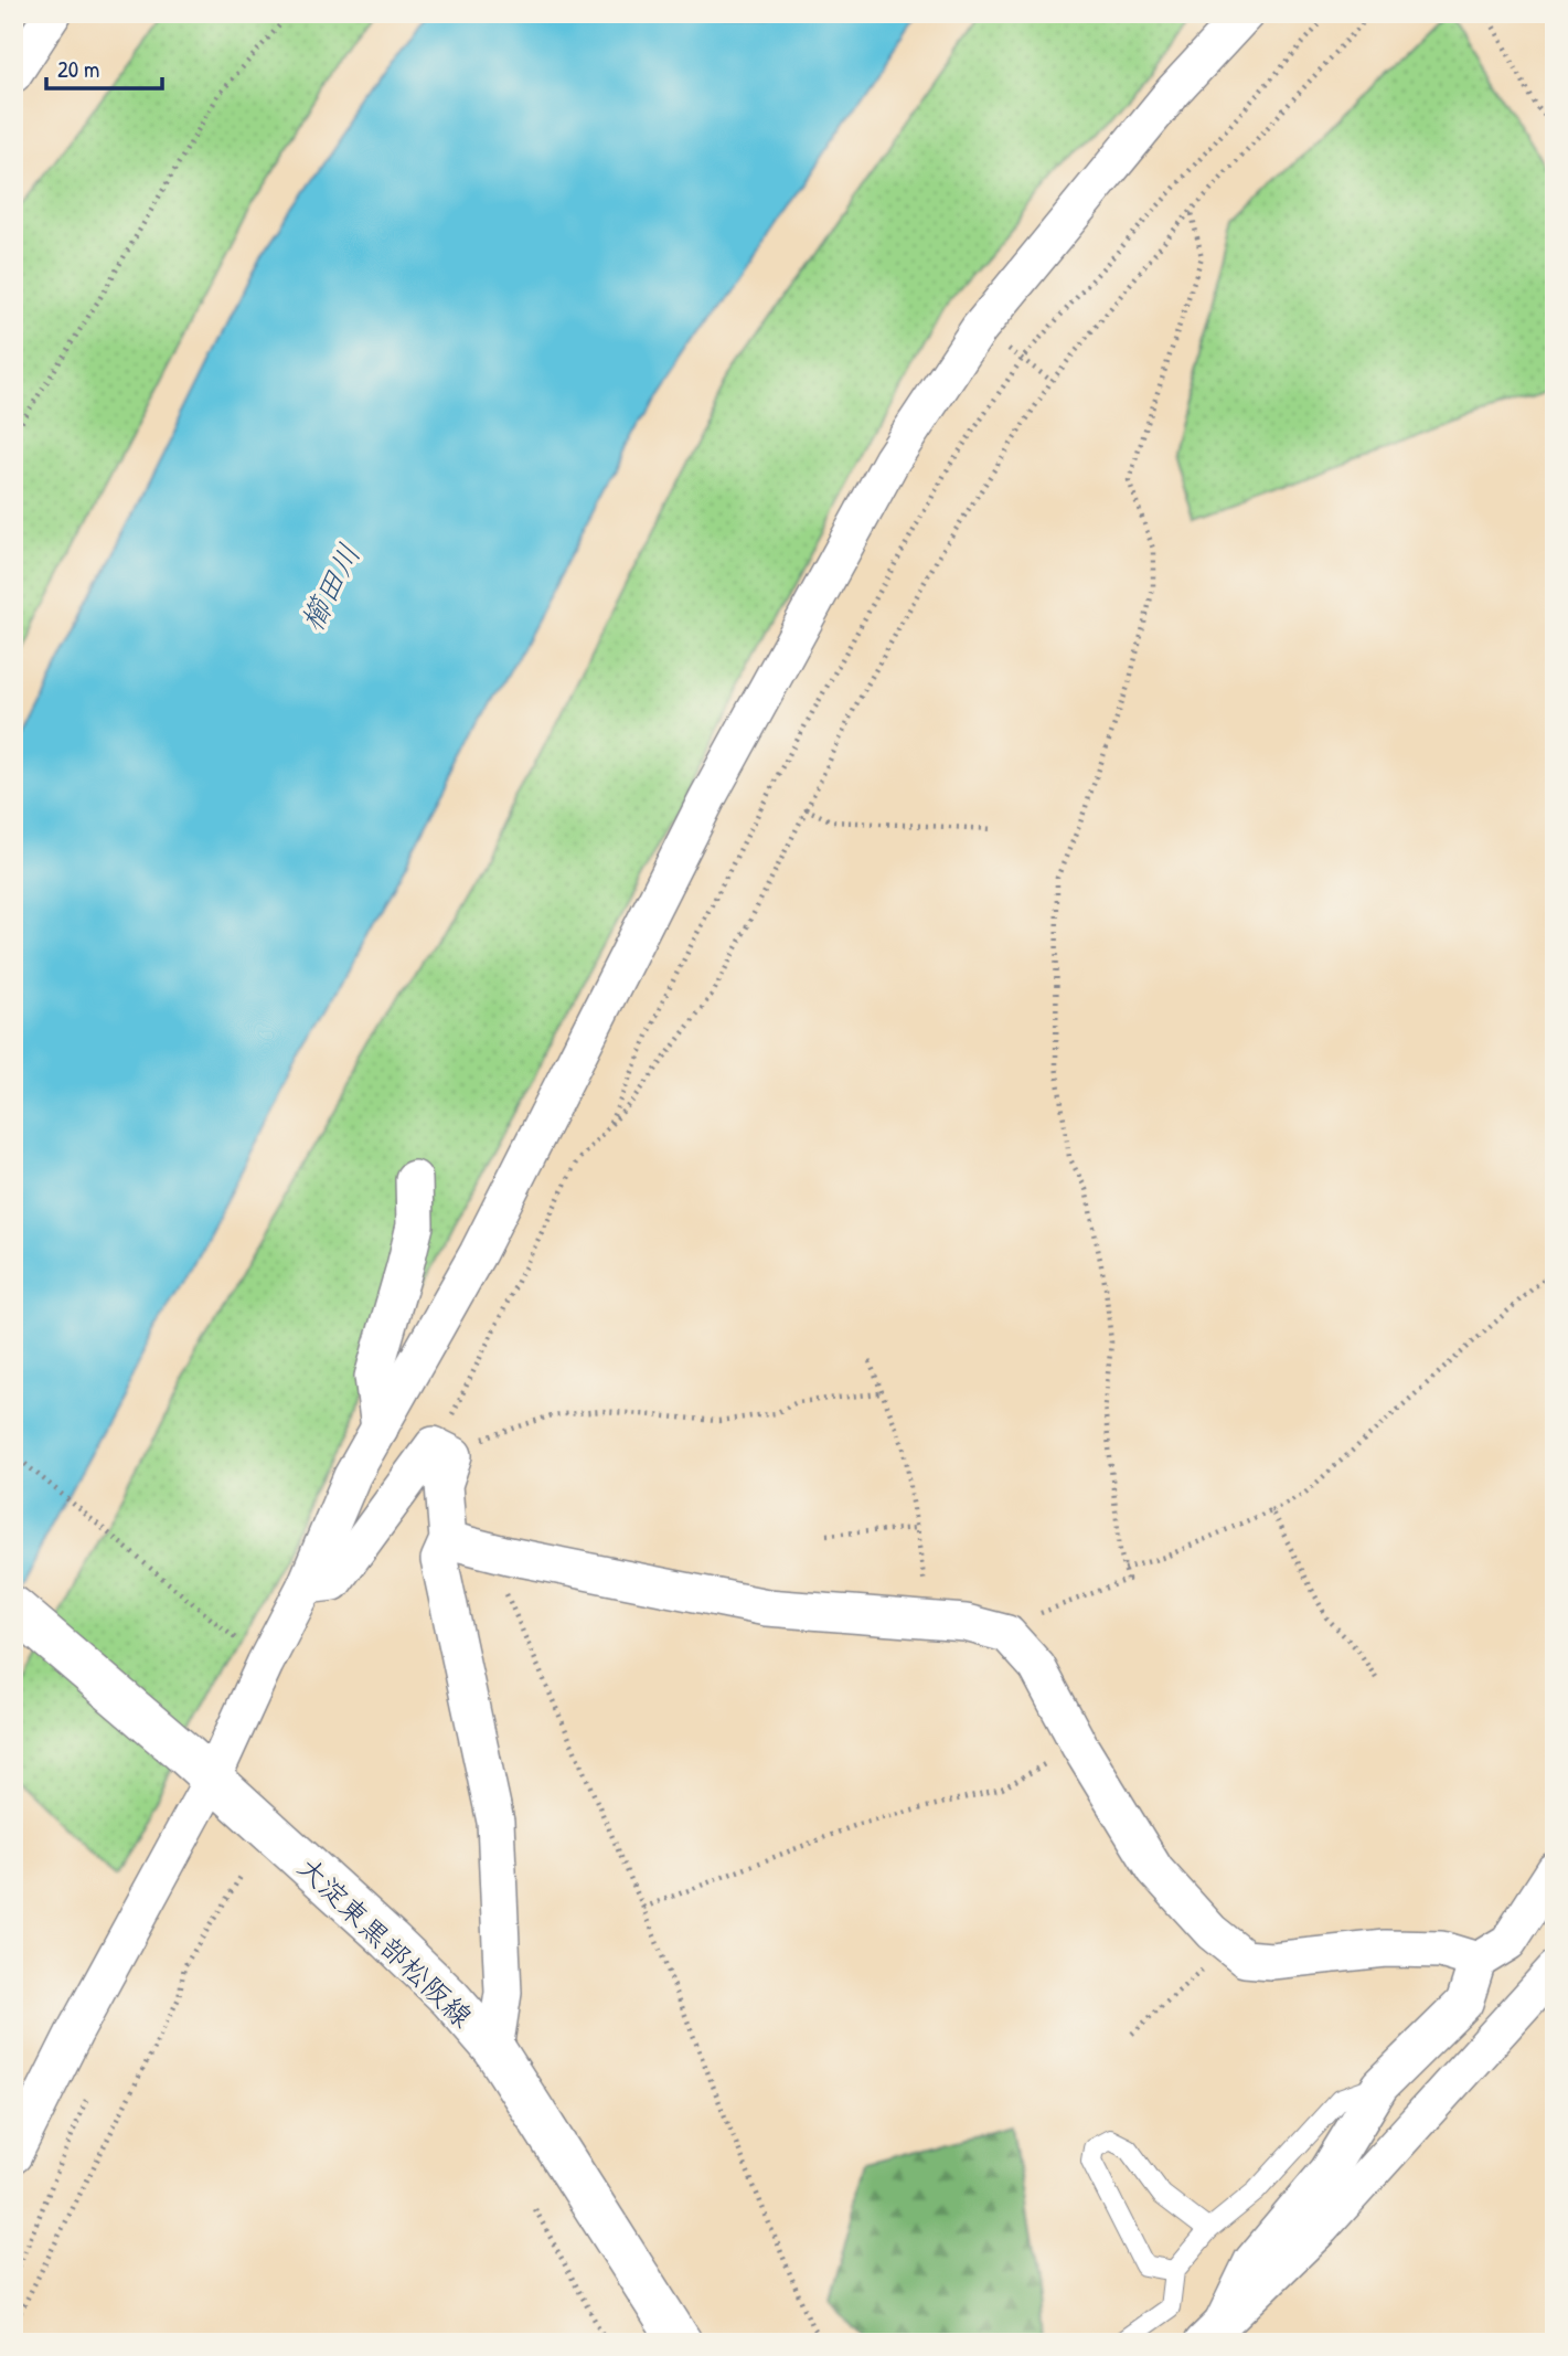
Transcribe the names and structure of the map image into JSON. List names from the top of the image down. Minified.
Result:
{"streets":{"main road":["大淀東黒部松阪線"]},"water":["櫛田川"],"scale_bar":"20 m"}
